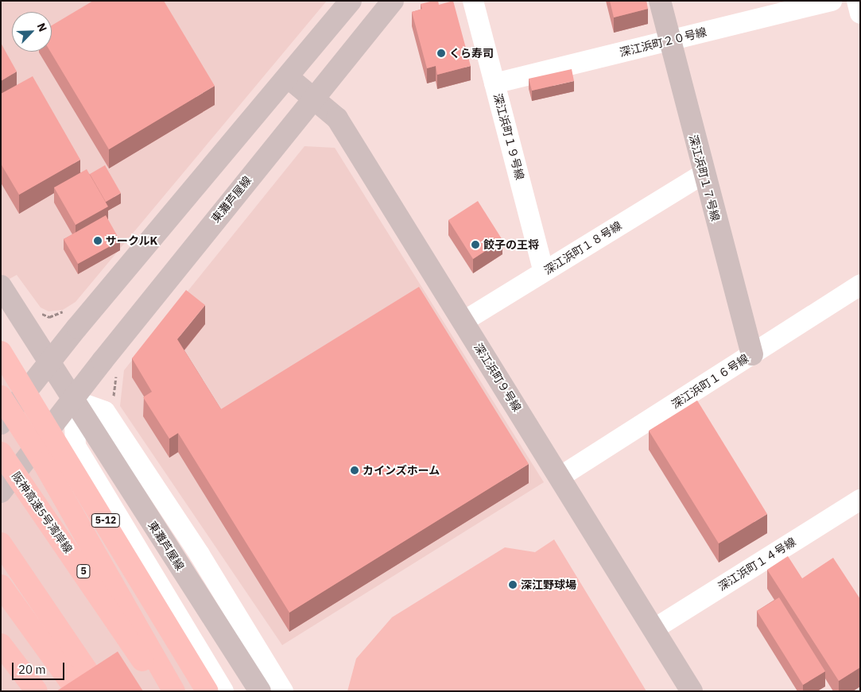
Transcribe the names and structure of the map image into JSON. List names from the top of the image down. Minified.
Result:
{"streets":{"highway":["阪神高速5号湾岸線","5-12","5"],"main road":["深江浜町１７号線","東灘芦屋線","深江浜町９号線"],"street":["深江浜町２０号線","深江浜町１９号線","深江浜町１８号線","深江浜町１６号線","深江浜町１４号線"]},"crossings":[["深江浜町２０号線","深江浜町１９号線"],["深江浜町２０号線","深江浜町１７号線"],["深江浜町１９号線","深江浜町１８号線"],["深江浜町１７号線","深江浜町１８号線"],["深江浜町１７号線","深江浜町１６号線"],["東灘芦屋線","深江浜町９号線"],["深江浜町１８号線","深江浜町９号線"],["深江浜町９号線","深江浜町１６号線"],["深江浜町９号線","深江浜町１４号線"]],"places":["くら寿司","サークルK","餃子の王将","カインズホーム","深江野球場"],"scale_bar":"20 m","north":"top right"}
